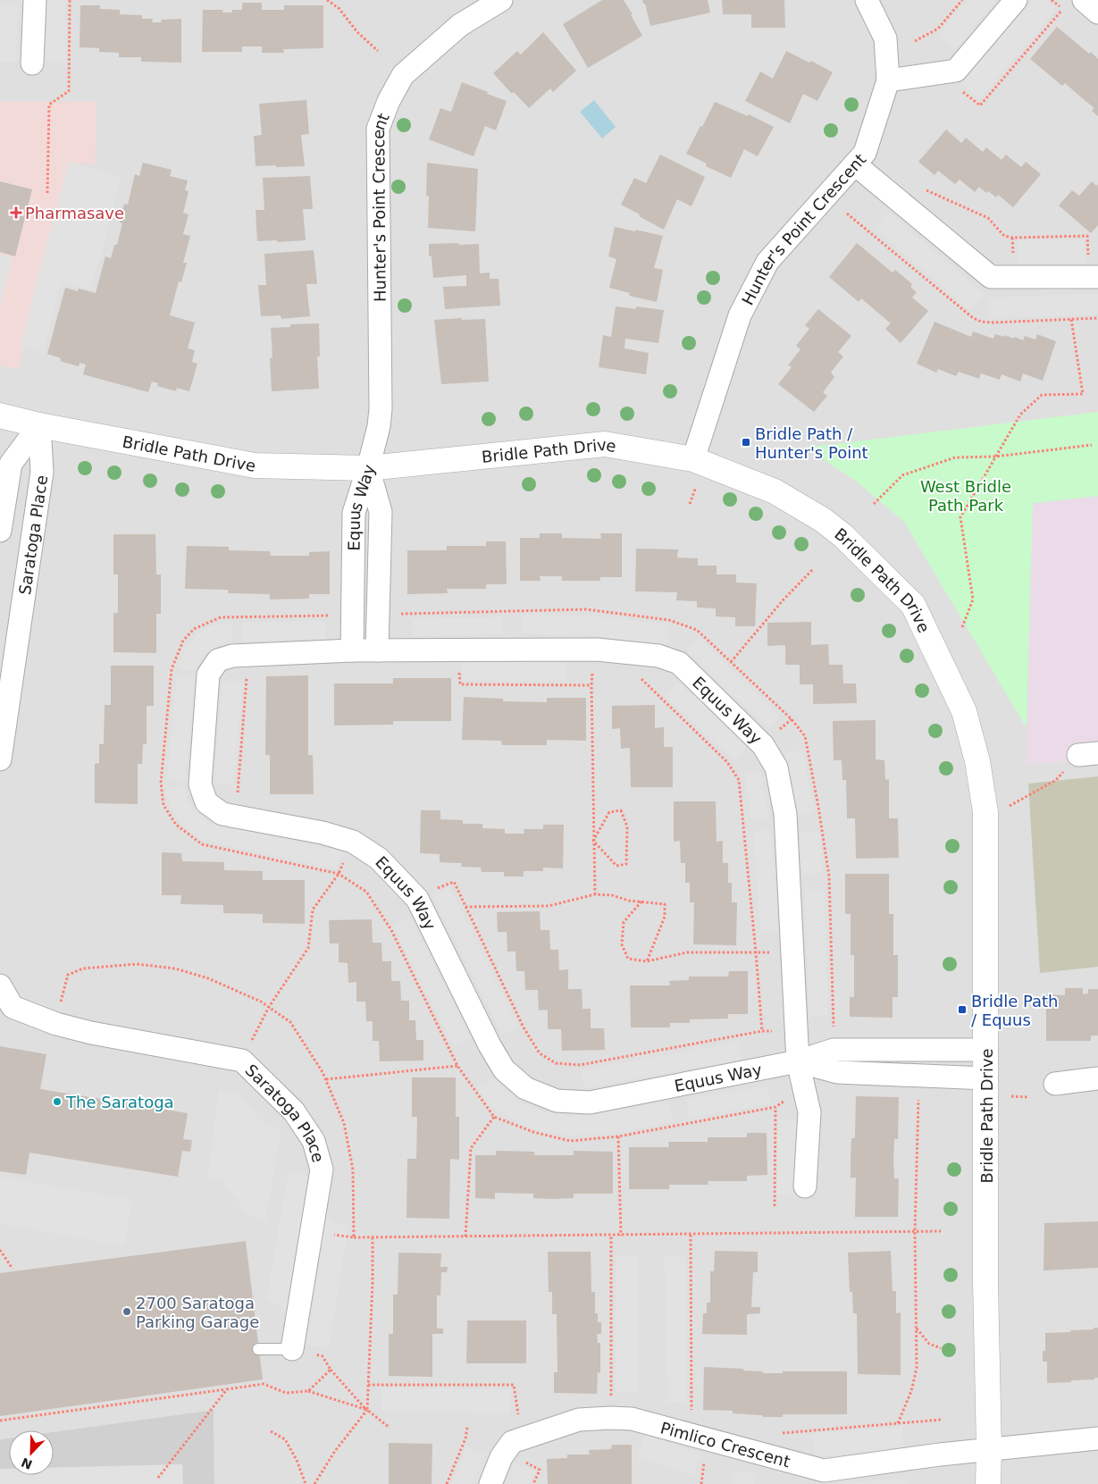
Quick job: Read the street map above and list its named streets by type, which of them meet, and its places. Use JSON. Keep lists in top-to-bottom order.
{
  "streets": {
    "street": [
      "Hunter's Point Crescent",
      "Bridle Path Drive",
      "Equus Way",
      "Saratoga Place",
      "Pimlico Crescent"
    ]
  },
  "crossings": [
    ["Hunter's Point Crescent", "Bridle Path Drive"],
    ["Hunter's Point Crescent", "Equus Way"],
    ["Bridle Path Drive", "Equus Way"],
    ["Bridle Path Drive", "Saratoga Place"],
    ["Bridle Path Drive", "Pimlico Crescent"]
  ],
  "parks": ["West Bridle Path Park"],
  "places": {
    "health": ["Pharmasave"],
    "transit": ["Bridle Path / Hunter's Point", "Bridle Path / Equus"],
    "other": ["The Saratoga", "2700 Saratoga Parking Garage"]
  },
  "north": "bottom left"
}
